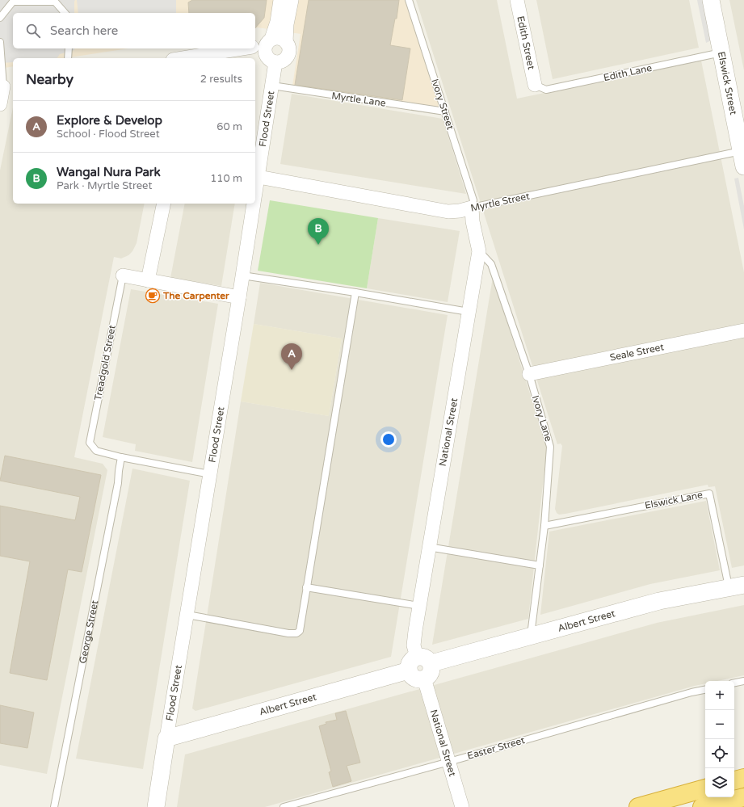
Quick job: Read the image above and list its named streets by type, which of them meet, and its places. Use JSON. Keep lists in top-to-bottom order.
{
  "streets": {
    "street": [
      "Edith Street",
      "Elswick Street",
      "Flood Street",
      "Myrtle Street",
      "Seale Street",
      "Treadgold Street",
      "National Street",
      "Albert Street"
    ],
    "lane": [
      "Edith Lane",
      "Myrtle Lane",
      "Ivory Street",
      "Ivory Lane",
      "Elswick Lane",
      "George Street",
      "Easter Street"
    ]
  },
  "crossings": [
    ["Edith Street", "Edith Lane"],
    ["Edith Lane", "Elswick Street"],
    ["Elswick Street", "Myrtle Street"],
    ["Myrtle Lane", "Ivory Street"],
    ["Myrtle Lane", "Flood Street"],
    ["Ivory Street", "Myrtle Street"],
    ["Ivory Street", "National Street"],
    ["Flood Street", "Myrtle Street"],
    ["Flood Street", "Treadgold Street"],
    ["Flood Street", "Albert Street"],
    ["Myrtle Street", "National Street"],
    ["Seale Street", "Ivory Lane"],
    ["Treadgold Street", "George Street"],
    ["Ivory Lane", "National Street"],
    ["Ivory Lane", "Elswick Lane"],
    ["Ivory Lane", "Albert Street"],
    ["National Street", "Albert Street"],
    ["National Street", "Easter Street"],
    ["Elswick Lane", "Albert Street"]
  ],
  "places": {
    "cafe": ["The Carpenter"]
  },
  "page": {
    "search": "Search here",
    "heading": ["Nearby", "2 results"],
    "list": [
      {
        "mark": "A",
        "name": "Explore & Develop",
        "note": "School · Flood Street",
        "value": "60 m"
      },
      {
        "mark": "B",
        "name": "Wangal Nura Park",
        "note": "Park · Myrtle Street",
        "value": "110 m"
      }
    ],
    "pins": ["B", "A"],
    "map_buttons": ["+", "−"]
  }
}
